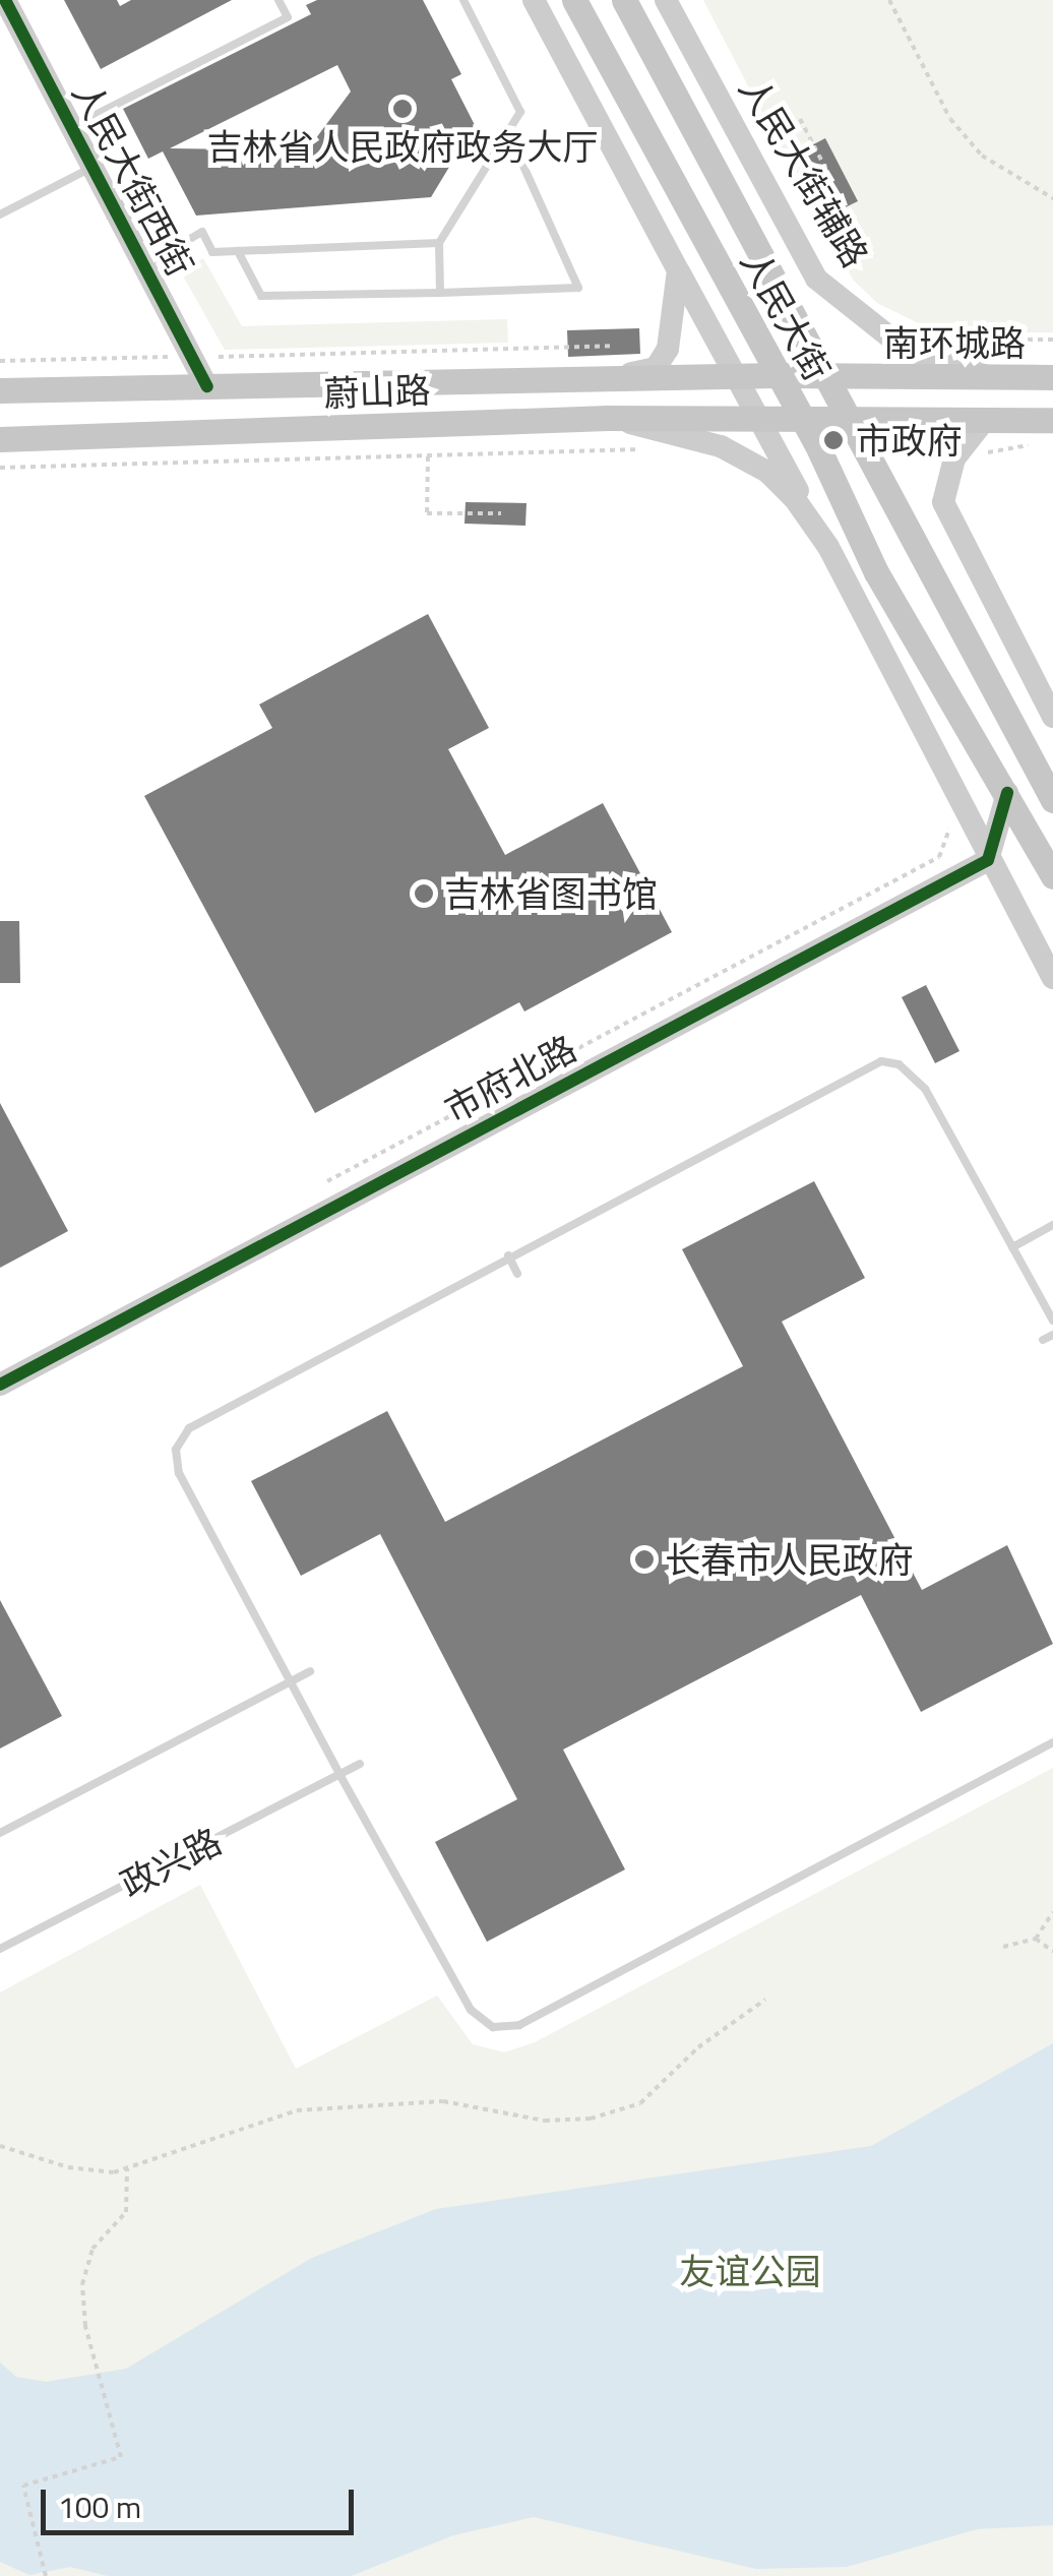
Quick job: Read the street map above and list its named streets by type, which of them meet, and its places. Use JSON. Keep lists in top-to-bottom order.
{
  "streets": {
    "main road": [
      "人民大街辅路",
      "人民大街西街",
      "人民大街",
      "南环城路",
      "蔚山路",
      "市府北路"
    ],
    "lane": ["政兴路"]
  },
  "crossings": [
    ["人民大街辅路", "南环城路"],
    ["人民大街西街", "蔚山路"],
    ["人民大街", "南环城路"],
    ["南环城路", "蔚山路"]
  ],
  "parks": ["友谊公园"],
  "places": [
    "吉林省人民政府政务大厅",
    "市政府",
    "吉林省图书馆",
    "长春市人民政府"
  ],
  "scale_bar": "100 m"
}
